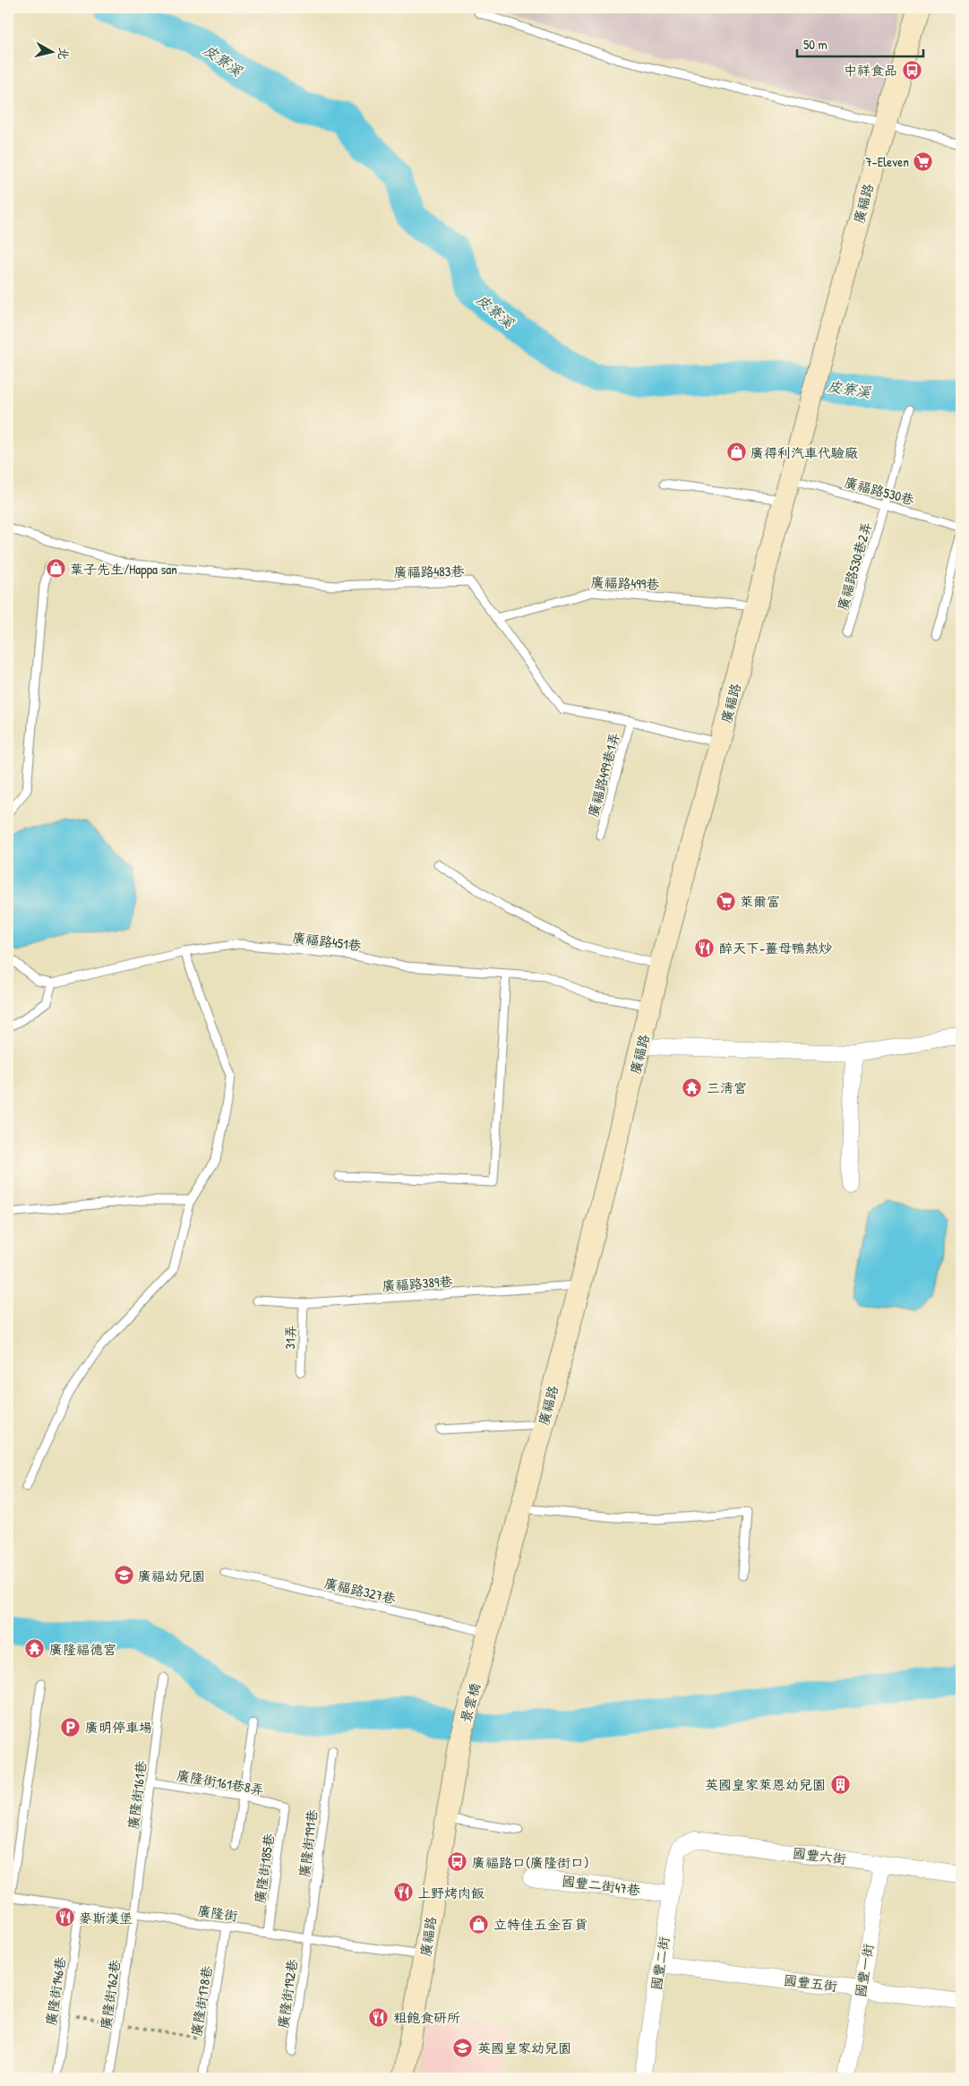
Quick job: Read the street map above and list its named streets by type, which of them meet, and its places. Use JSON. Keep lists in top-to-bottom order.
{
  "streets": {
    "street": [
      "廣福路",
      "景雲橋",
      "國豐六街",
      "國豐二街47巷",
      "國豐二街",
      "國豐一街",
      "國豐五街"
    ],
    "lane": [
      "廣福路530巷",
      "廣福路530巷2弄",
      "廣福路483巷",
      "廣福路499巷",
      "廣福路499巷1弄",
      "廣福路451巷",
      "廣福路389巷",
      "31弄",
      "廣福路327巷",
      "廣隆街161巷8弄",
      "廣隆街161巷",
      "廣隆街191巷",
      "廣隆街185巷",
      "廣隆街",
      "廣隆街146巷",
      "廣隆街192巷",
      "廣隆街162巷",
      "廣隆街178巷"
    ]
  },
  "crossings": [
    ["廣福路", "廣福路530巷"],
    ["廣福路", "廣福路483巷"],
    ["廣福路", "廣福路499巷"],
    ["廣福路", "廣福路451巷"],
    ["廣福路", "廣福路389巷"],
    ["廣福路", "廣福路327巷"],
    ["廣福路", "景雲橋"],
    ["廣福路", "廣隆街"],
    ["廣福路530巷", "廣福路530巷2弄"],
    ["廣福路483巷", "廣福路499巷"],
    ["廣福路483巷", "廣福路499巷1弄"],
    ["廣福路389巷", "31弄"],
    ["廣隆街161巷8弄", "廣隆街161巷"],
    ["廣隆街161巷8弄", "廣隆街185巷"],
    ["廣隆街161巷", "廣隆街"],
    ["廣隆街161巷", "廣隆街162巷"],
    ["廣隆街191巷", "廣隆街"],
    ["廣隆街191巷", "廣隆街192巷"],
    ["國豐六街", "國豐二街"],
    ["國豐六街", "國豐一街"],
    ["廣隆街185巷", "廣隆街"],
    ["國豐二街47巷", "國豐二街"],
    ["廣隆街", "廣隆街146巷"],
    ["廣隆街", "廣隆街192巷"],
    ["廣隆街", "廣隆街162巷"],
    ["廣隆街", "廣隆街178巷"],
    ["國豐二街", "國豐五街"],
    ["國豐一街", "國豐五街"]
  ],
  "water": ["皮寮溪"],
  "places": {
    "bus stop": ["中祥食品", "廣福路口(廣隆街口)"],
    "supermarket": ["7-Eleven", "萊爾富"],
    "shop": ["廣得利汽車代驗廠", "葉子先生/Happa san", "立特佳五金百貨"],
    "restaurant": [
      "醉天下-薑母鴨熱炒",
      "上野烤肉飯",
      "麥斯漢堡",
      "粗飽食研所"
    ],
    "temple": ["三清宮", "廣隆福德宮"],
    "school or university": ["廣福幼兒園", "英國皇家幼兒園"],
    "parking": ["廣明停車場"],
    "building": ["英國皇家萊恩幼兒園"]
  },
  "scale_bar": "50 m",
  "north": "right"
}
